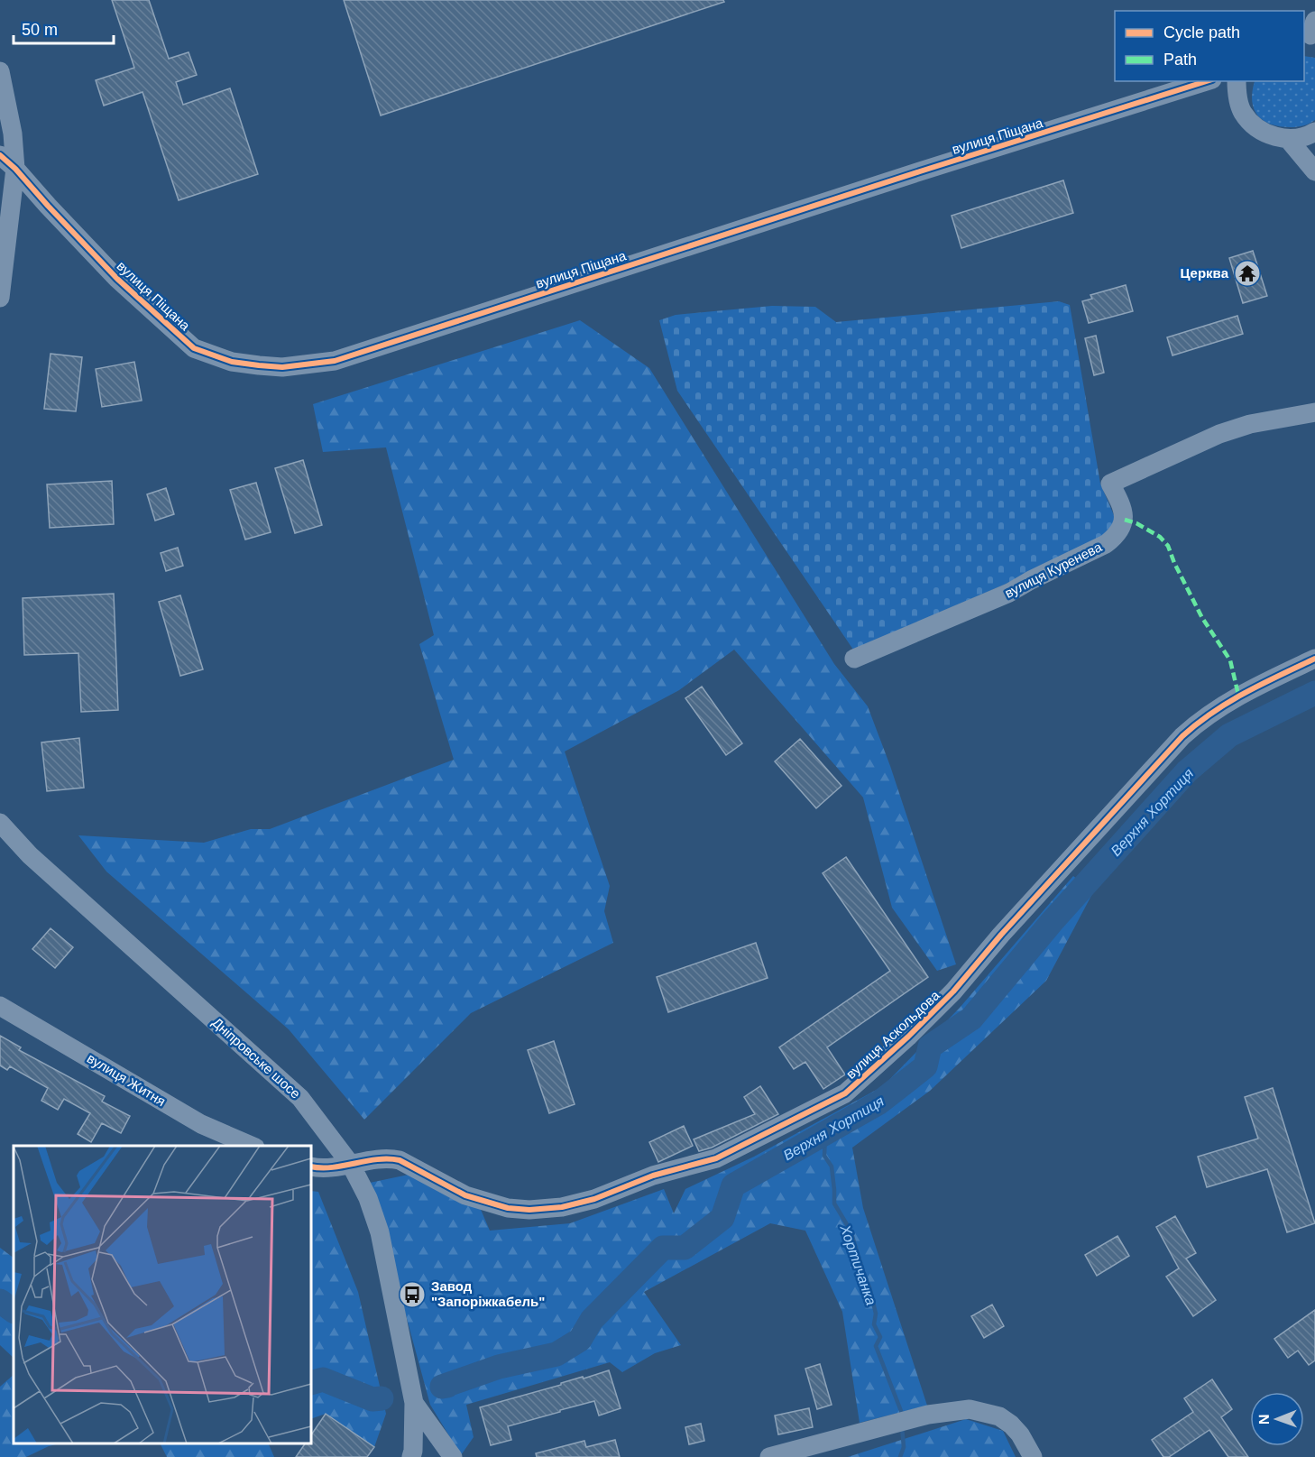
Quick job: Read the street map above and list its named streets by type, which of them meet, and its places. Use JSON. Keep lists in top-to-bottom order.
{
  "streets": {
    "street": [
      "вулиця Піщана",
      "вулиця Куренева",
      "вулиця Аскольдова",
      "Дніпровське шосе",
      "вулиця Житня"
    ]
  },
  "crossings": [
    ["вулиця Аскольдова", "Дніпровське шосе"]
  ],
  "water": ["Верхня Хортиця", "Хортичанка"],
  "places": {
    "temple": ["Церква"],
    "bus stop": ["Завод \"Запоріжкабель\""]
  },
  "legend": ["Cycle path", "Path"],
  "scale_bar": "50 m",
  "north": "left"
}
